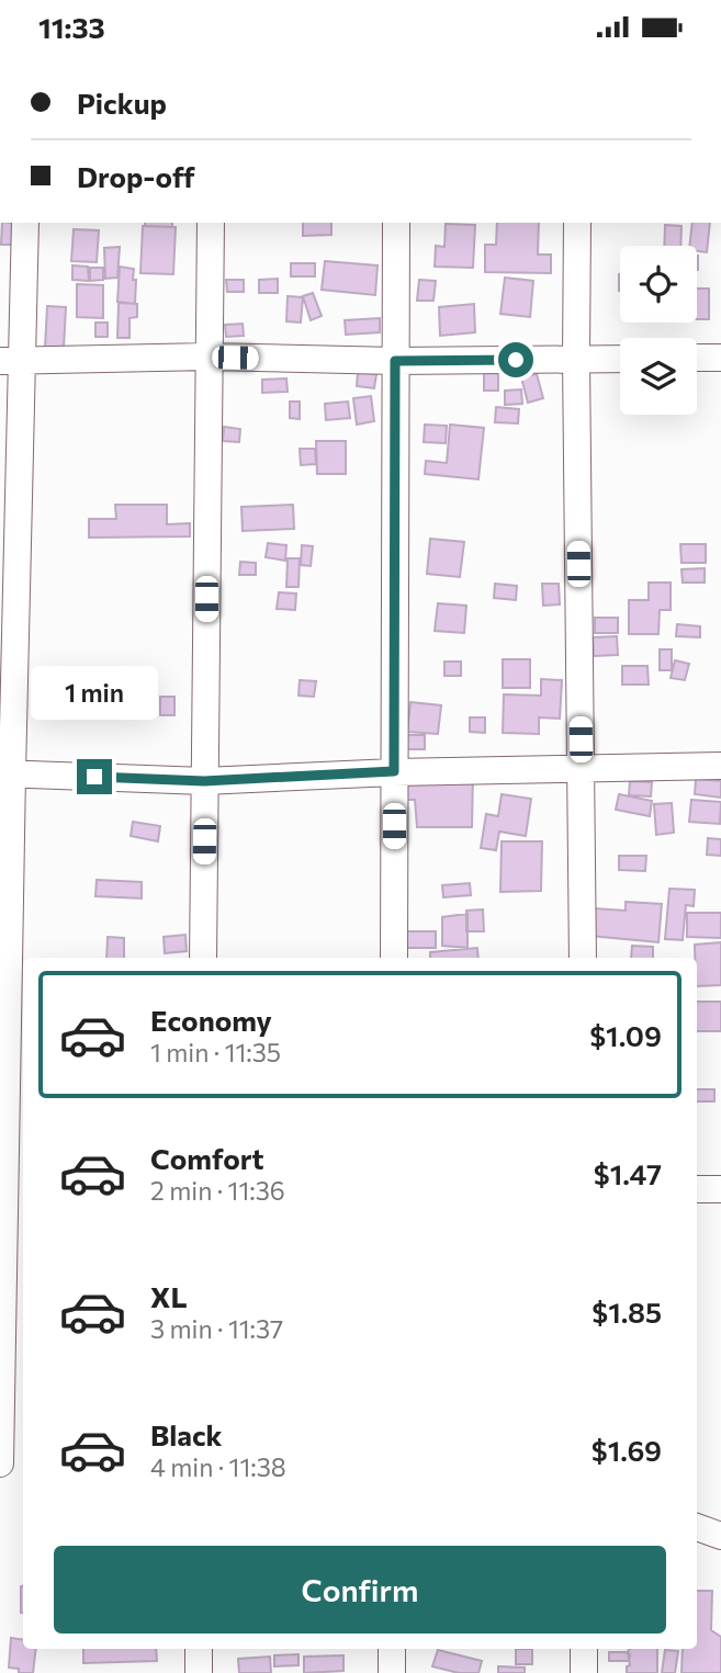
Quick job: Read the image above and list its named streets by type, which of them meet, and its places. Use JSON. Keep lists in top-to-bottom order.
{
  "page": {
    "status": "11:33",
    "banner": ["Pickup", "Drop-off"],
    "bubble": "1 min",
    "list": [
      {
        "name": "Economy",
        "note": "1 min · 11:35",
        "value": "$1.09"
      },
      {
        "name": "Comfort",
        "note": "2 min · 11:36",
        "value": "$1.47"
      },
      {
        "name": "XL",
        "note": "3 min · 11:37",
        "value": "$1.85"
      },
      {
        "name": "Black",
        "note": "4 min · 11:38",
        "value": "$1.69"
      }
    ],
    "buttons": "Confirm"
  }
}
